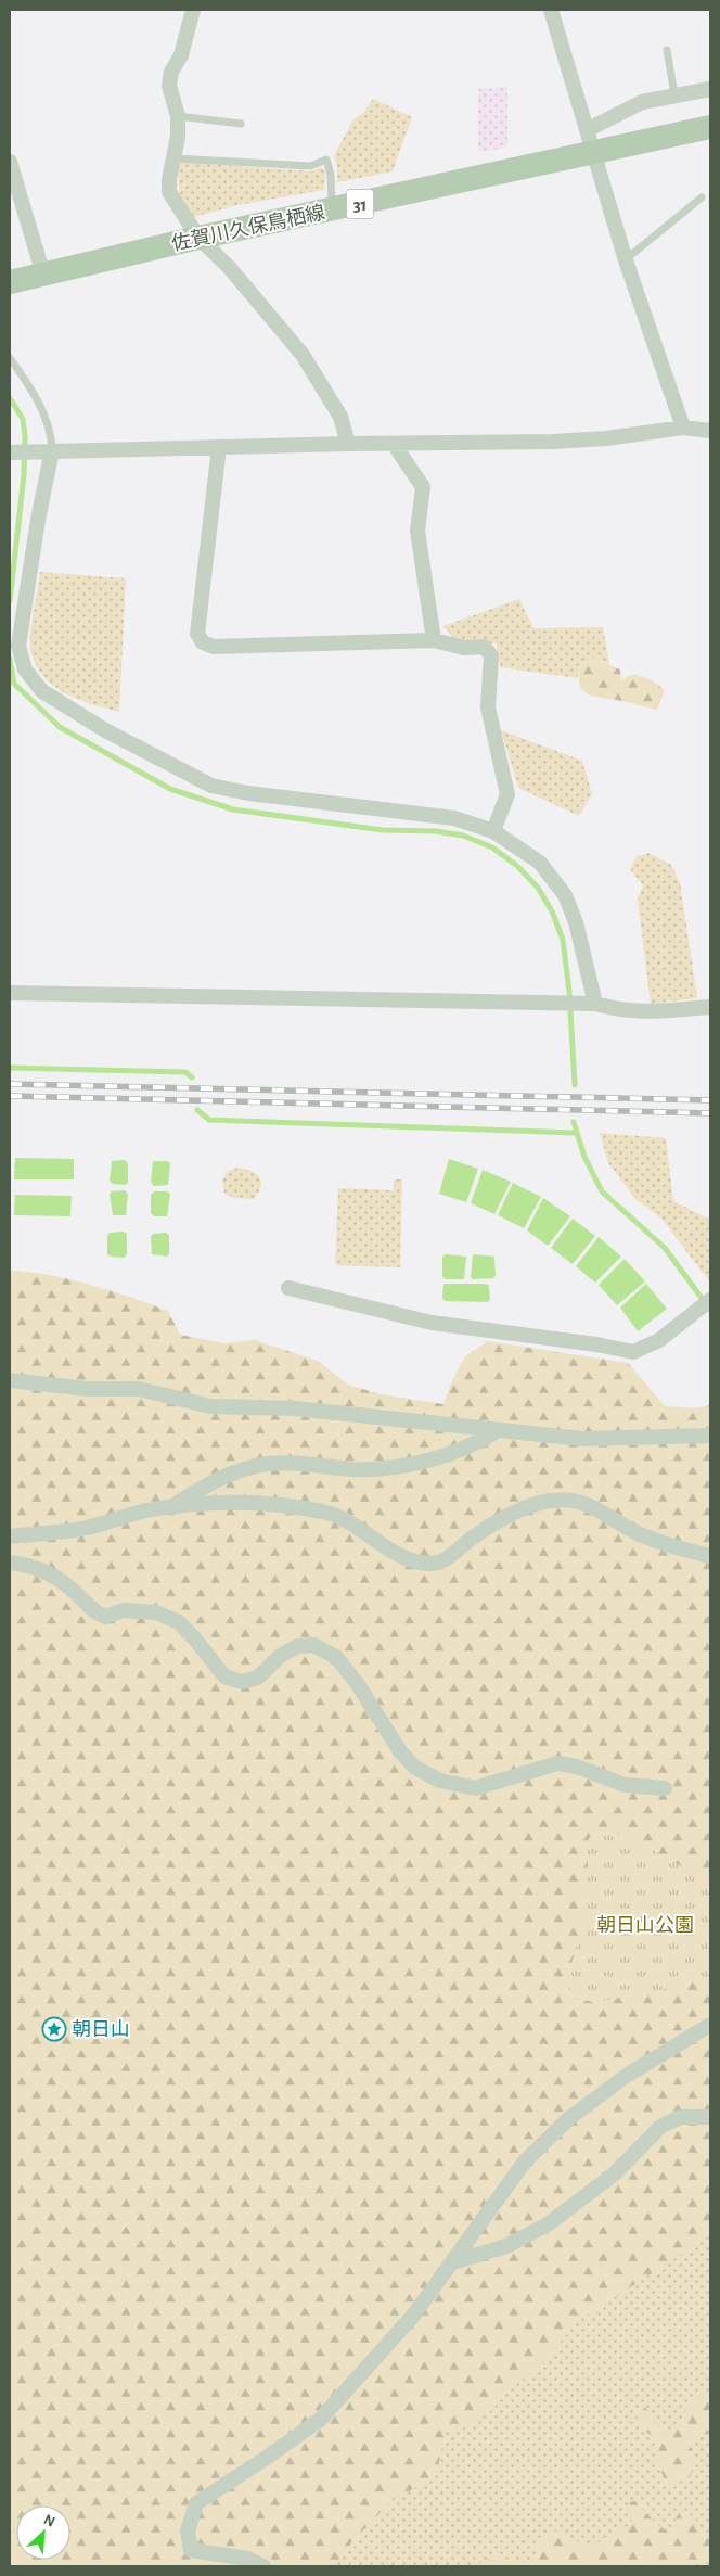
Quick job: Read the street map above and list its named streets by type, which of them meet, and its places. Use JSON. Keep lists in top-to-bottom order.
{
  "streets": {
    "main road": ["31", "佐賀川久保鳥栖線"]
  },
  "parks": ["朝日山公園"],
  "places": {
    "place": ["朝日山"]
  },
  "north": "top right"
}
